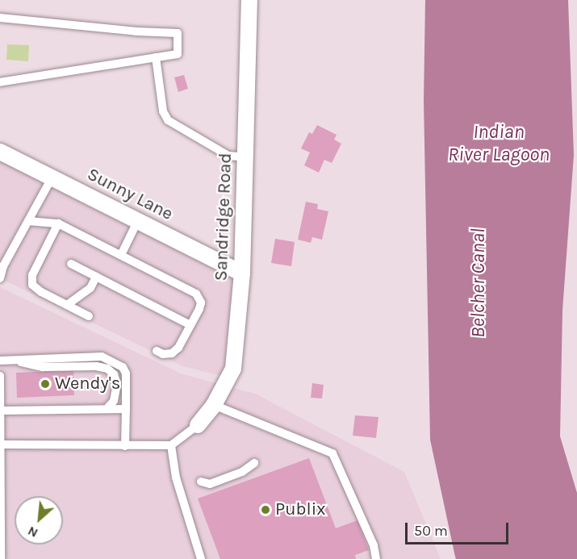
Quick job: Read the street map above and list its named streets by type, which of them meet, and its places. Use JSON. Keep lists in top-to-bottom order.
{
  "streets": {
    "street": ["Sunny Lane", "Sandridge Road"]
  },
  "crossings": [
    ["Sunny Lane", "Sandridge Road"]
  ],
  "water": ["Indian River Lagoon", "Belcher Canal"],
  "places": ["Wendy's", "Publix"],
  "scale_bar": "50 m",
  "north": "bottom left"
}
